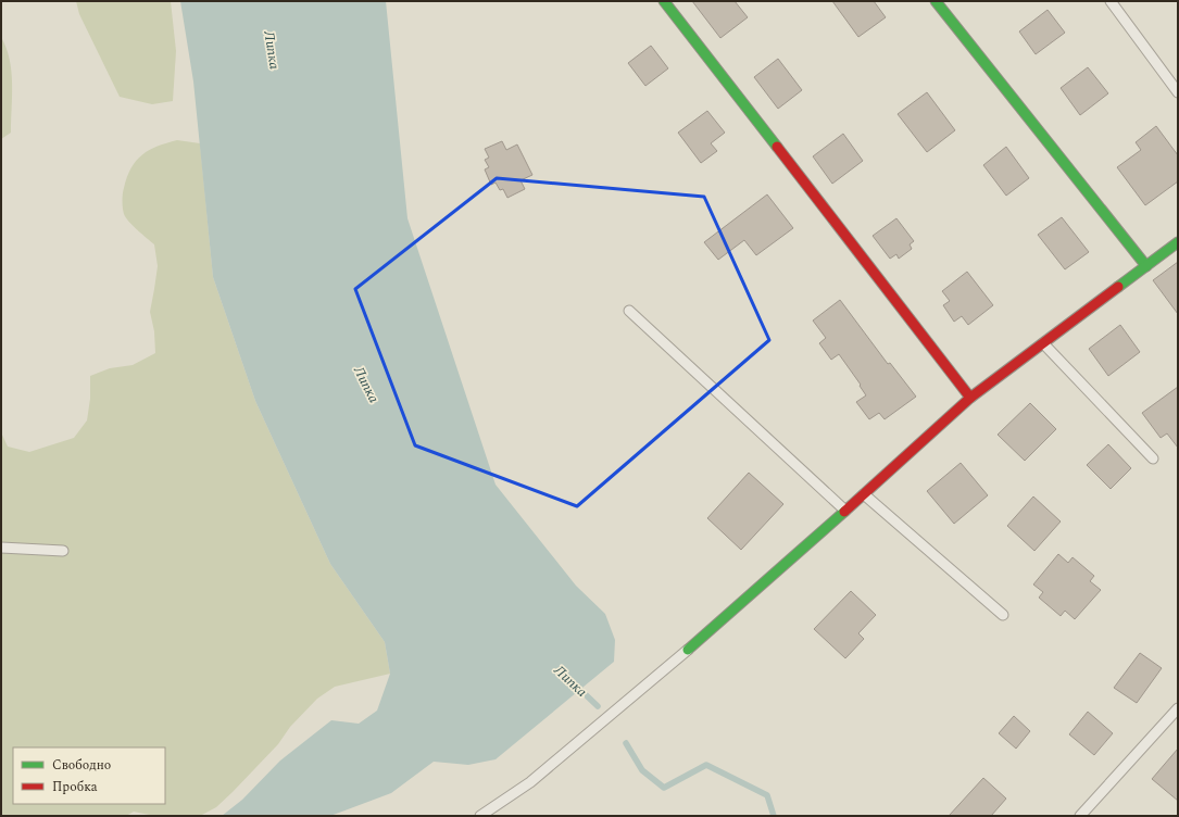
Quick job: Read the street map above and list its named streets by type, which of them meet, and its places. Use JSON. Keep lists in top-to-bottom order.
{
  "water": ["Липка"],
  "legend": ["Свободно", "Пробка"]
}
